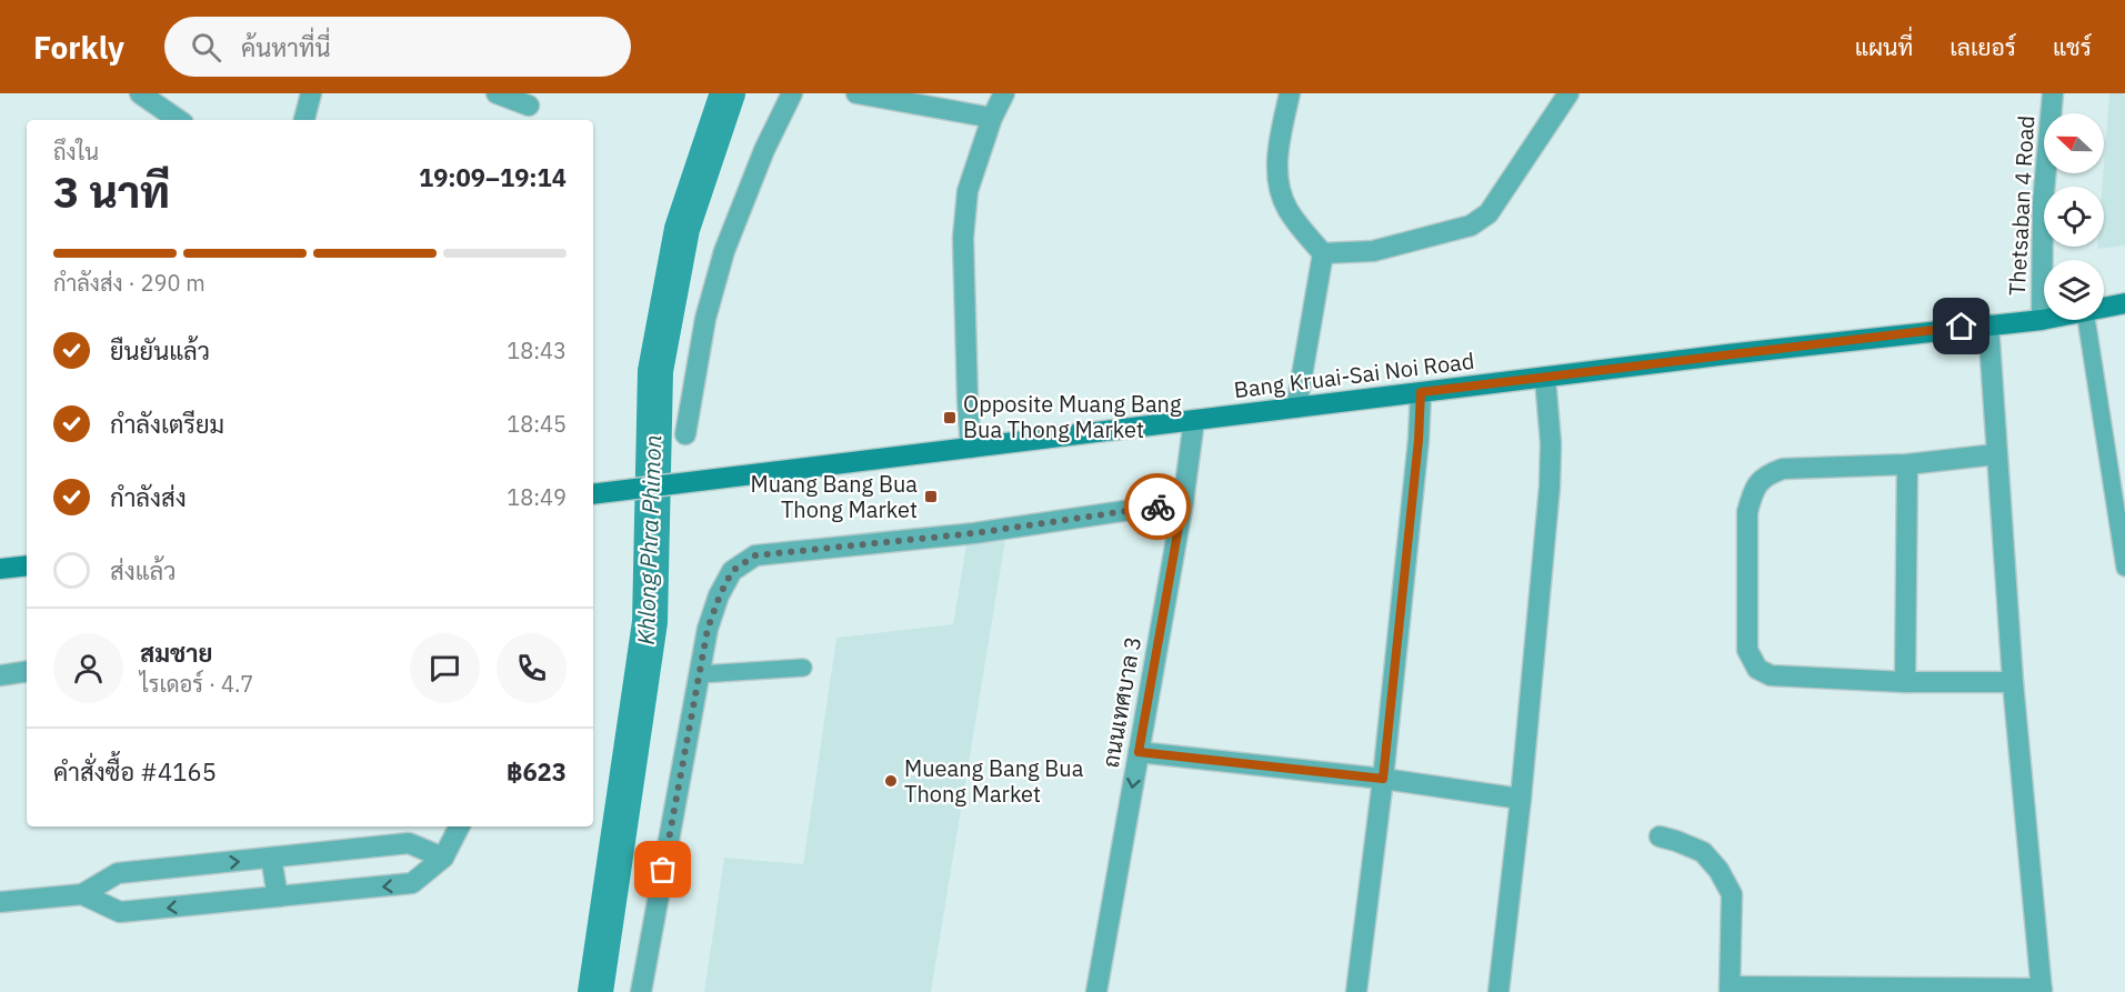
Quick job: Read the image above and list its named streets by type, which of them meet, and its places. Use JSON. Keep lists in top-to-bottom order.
{
  "streets": {
    "main road": ["Bang Kruai-Sai Noi Road"],
    "street": ["Thetsaban 4 Road", "ถนนเทศบาล 3"]
  },
  "crossings": [
    ["Thetsaban 4 Road", "Bang Kruai-Sai Noi Road"],
    ["Bang Kruai-Sai Noi Road", "ถนนเทศบาล 3"]
  ],
  "one_way": ["ถนนเทศบาล 3"],
  "water": ["Khlong Phra Phimon"],
  "places": {
    "transit": ["Opposite Muang Bang Bua Thong Market", "Muang Bang Bua Thong Market"],
    "other": ["Mueang Bang Bua Thong Market"]
  },
  "north": "left",
  "page": {
    "header": "Forkly",
    "search": "ค้นหาที่นี่",
    "nav": ["แผนที่", "เลเยอร์", "แชร์"],
    "heading": ["3 นาที", "ถึงใน", "19:09–19:14"],
    "panel": [
      "สมชาย",
      "ไรเดอร์ · 4.7",
      "คำสั่งซื้อ #4165",
      "฿623"
    ],
    "bar": "กำลังส่ง · 290 m",
    "list": [
      ["ยืนยันแล้ว", "18:43"],
      ["กำลังเตรียม", "18:45"],
      ["กำลังส่ง", "18:49"],
      "ส่งแล้ว"
    ]
  }
}
